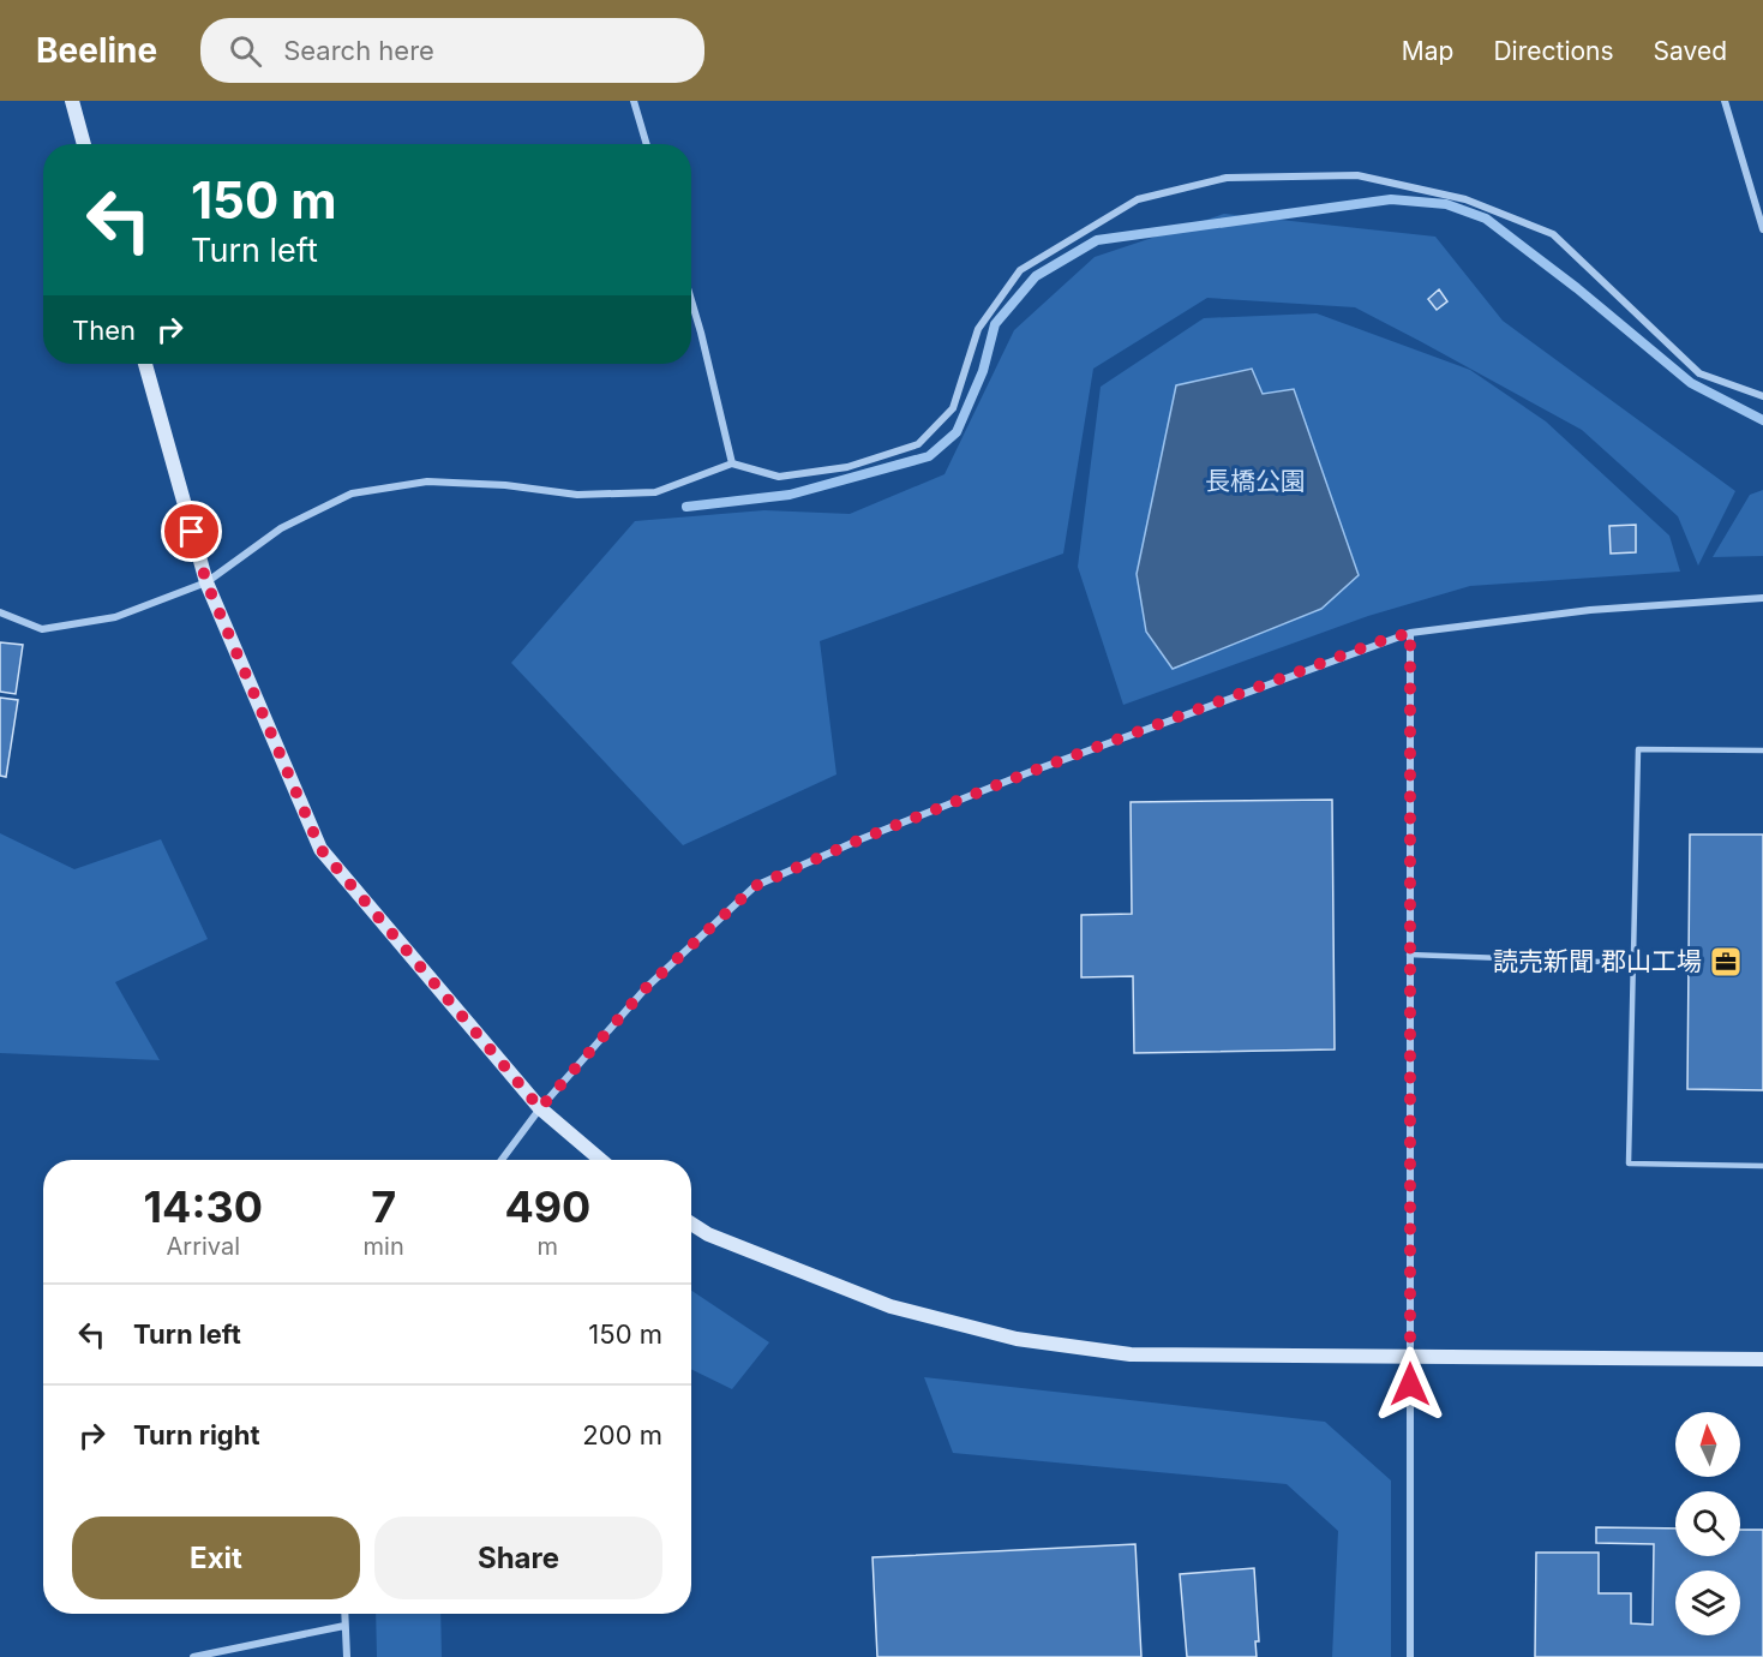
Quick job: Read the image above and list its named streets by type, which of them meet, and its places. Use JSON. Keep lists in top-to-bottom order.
{
  "parks": ["長橋公園"],
  "places": {
    "office": ["読売新聞 郡山工場"]
  },
  "north": "top",
  "page": {
    "header": "Beeline",
    "search": "Search here",
    "nav": ["Map", "Directions", "Saved"],
    "turn": ["150 m", "Turn left"],
    "then": "Then",
    "eta": [
      "14:30",
      "Arrival",
      "7",
      "min",
      "490",
      "m"
    ],
    "list": [
      {
        "name": "Turn left",
        "value": "150 m"
      },
      {
        "name": "Turn right",
        "value": "200 m"
      }
    ],
    "buttons": ["Exit", "Share"]
  }
}
